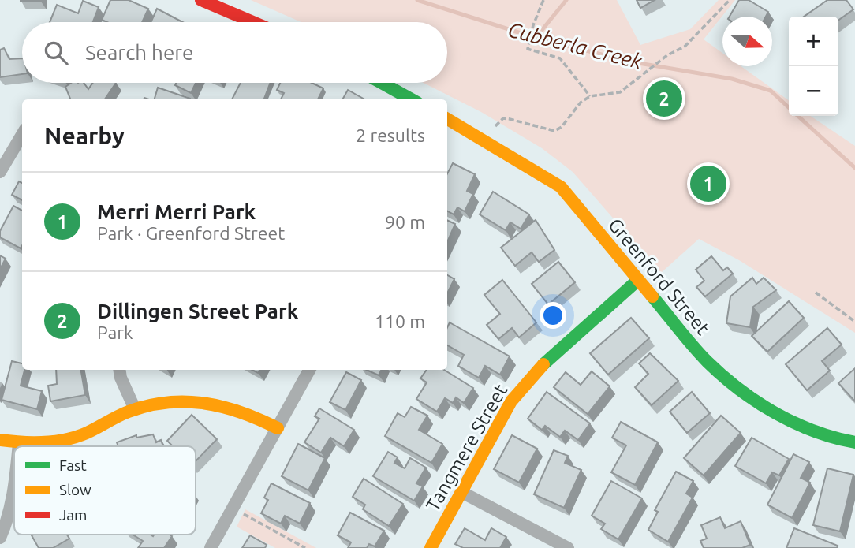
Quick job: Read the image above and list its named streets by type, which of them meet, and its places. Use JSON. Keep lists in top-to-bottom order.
{
  "streets": {
    "street": ["Greenford Street", "Tangmere Street"]
  },
  "crossings": [
    ["Greenford Street", "Tangmere Street"]
  ],
  "water": ["Cubberla Creek"],
  "legend": ["Fast", "Slow", "Jam"],
  "north": "right",
  "page": {
    "map_buttons": ["+", "−"],
    "search": "Search here",
    "pins": ["2", "1"],
    "heading": ["Nearby", "2 results"],
    "list": [
      {
        "mark": "1",
        "name": "Merri Merri Park",
        "note": "Park · Greenford Street",
        "value": "90 m"
      },
      {
        "mark": "2",
        "name": "Dillingen Street Park",
        "note": "Park",
        "value": "110 m"
      }
    ]
  }
}
